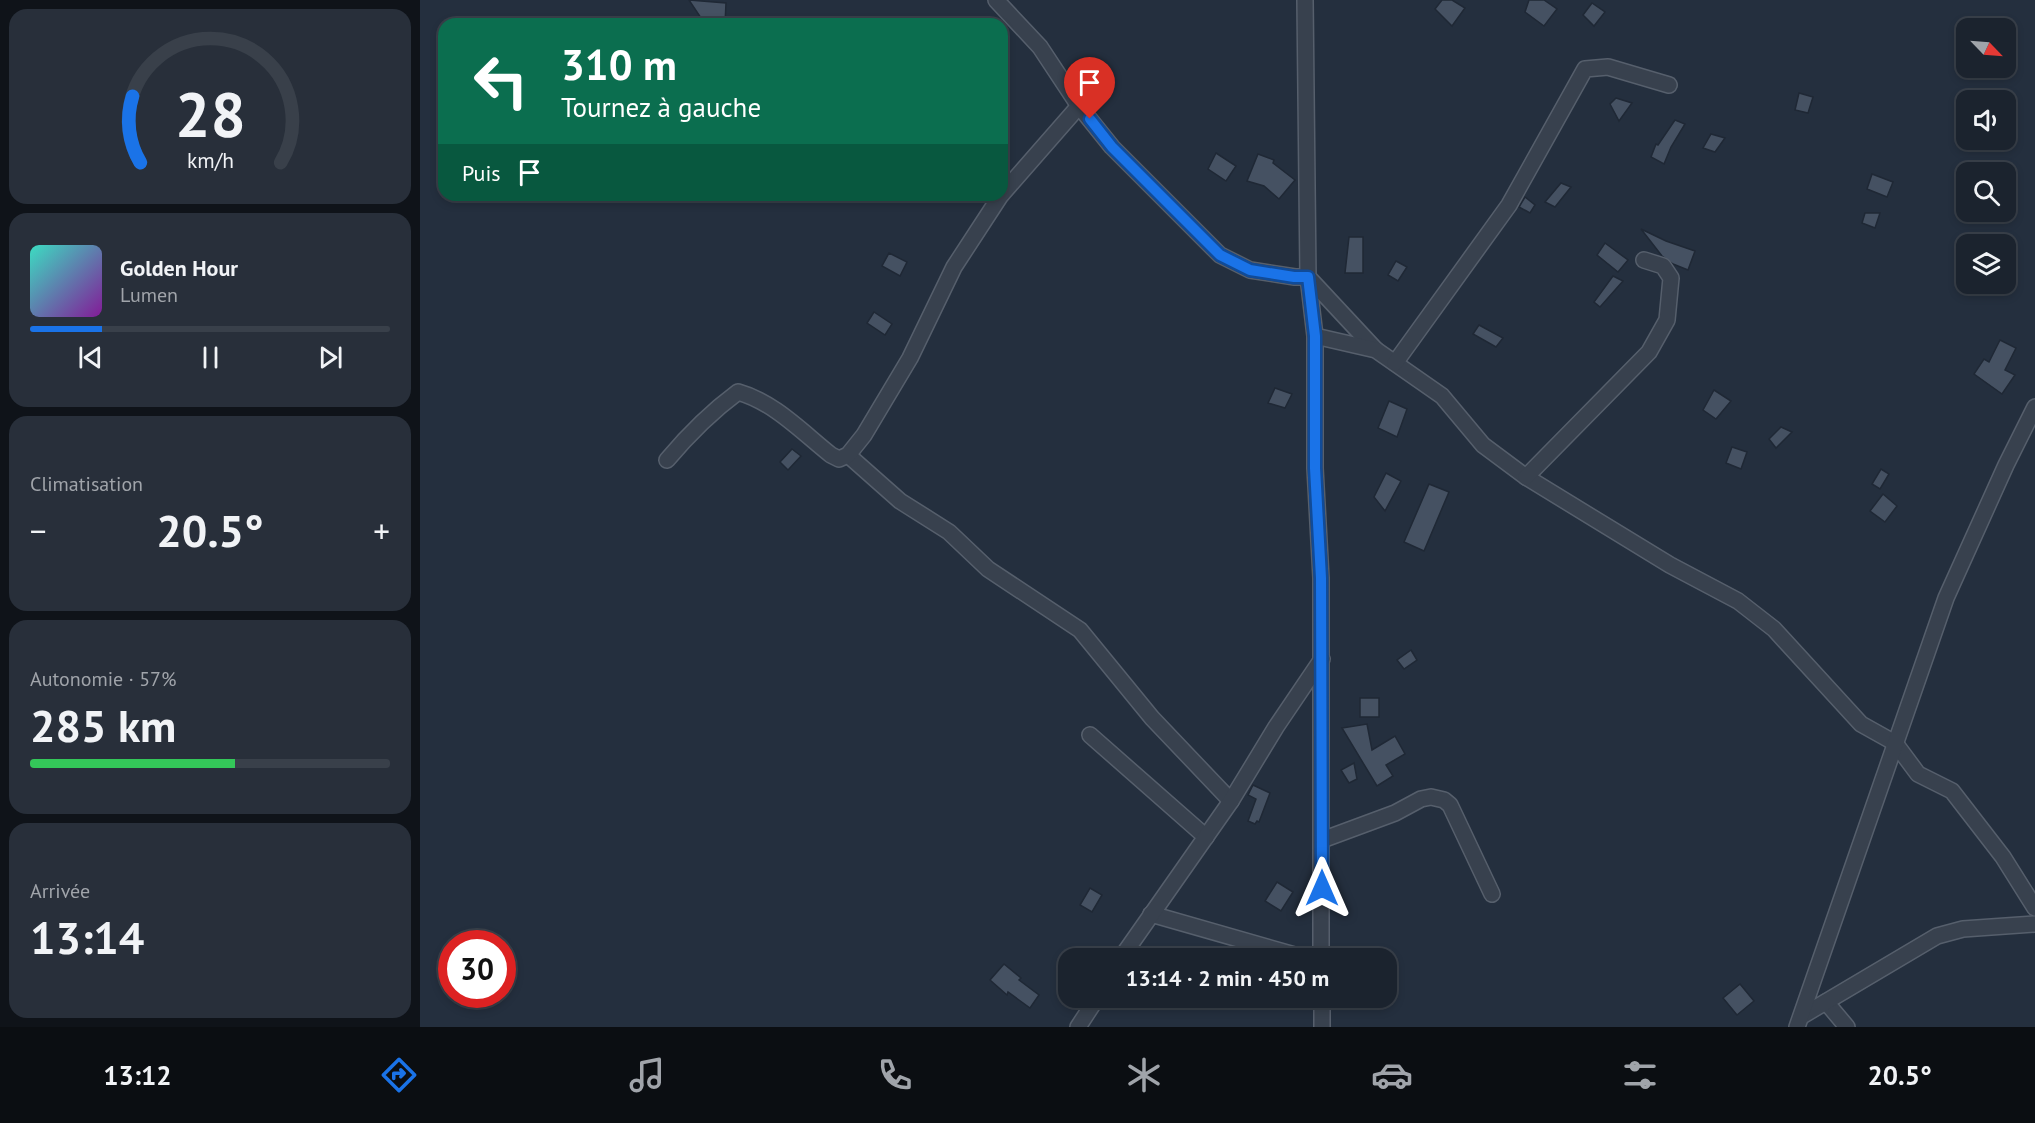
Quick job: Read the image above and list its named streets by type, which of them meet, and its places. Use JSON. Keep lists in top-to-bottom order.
{
  "north": "bottom right",
  "page": {
    "turn": ["310 m", "Tournez à gauche"],
    "then": "Puis",
    "song": ["Golden Hour", "Lumen"],
    "tile": [
      "Climatisation",
      ["Autonomie · 57%", "285 km"],
      ["Arrivée", "13:14"]
    ],
    "heat": ["−", "20.5°", "+"],
    "limit": "30",
    "trip": "13:14 · 2 min · 450 m",
    "tabs": ["13:12", "20.5°"],
    "gauge": ["28", "km/h"]
  }
}
